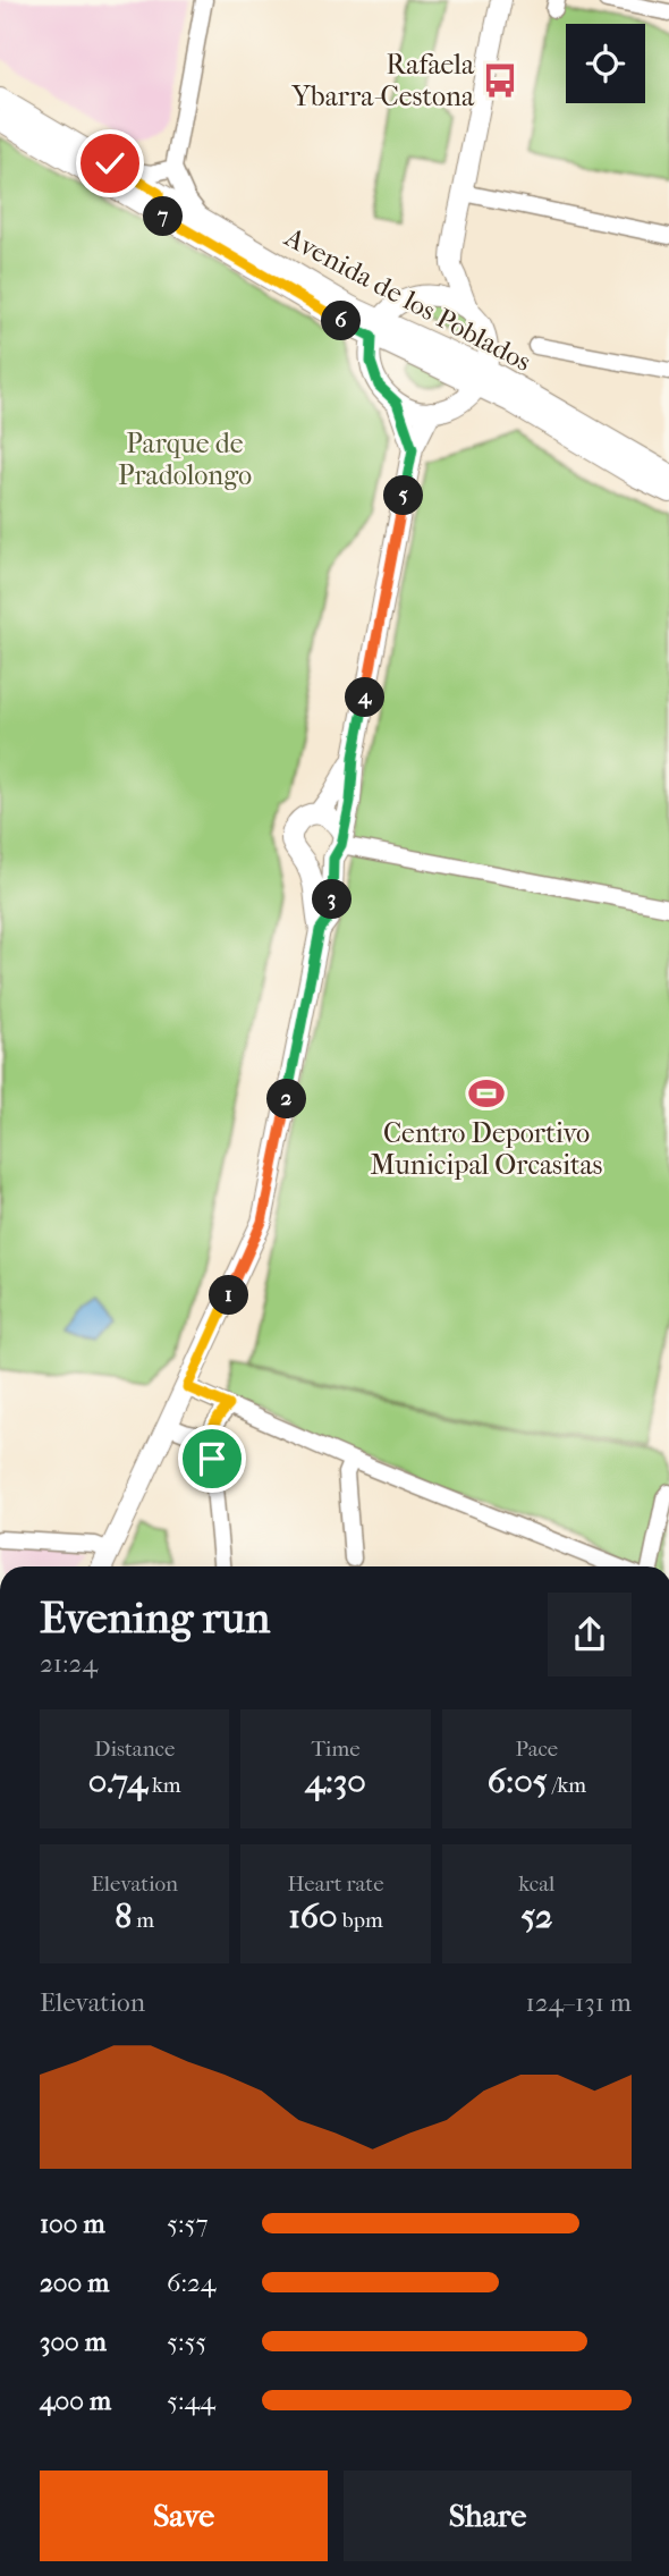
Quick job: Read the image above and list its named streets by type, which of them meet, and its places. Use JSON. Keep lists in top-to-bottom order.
{
  "streets": {
    "main road": ["Avenida de los Poblados"]
  },
  "parks": ["Parque de Pradolongo"],
  "places": {
    "bus stop": ["Rafaela Ybarra-Cestona"],
    "sports": ["Centro Deportivo Municipal Orcasitas"]
  },
  "page": {
    "pins": [
      "7",
      "6",
      "5",
      "4",
      "3",
      "2",
      "1"
    ],
    "heading": ["Evening run", "21:24"],
    "stats": [
      ["Distance", "0.74 km"],
      ["Time", "4:30"],
      ["Pace", "6:05 /km"],
      ["Elevation", "8 m"],
      ["Heart rate", "160 bpm"],
      ["kcal", "52"]
    ],
    "chart": ["Elevation", "124–131 m"],
    "list": [
      {
        "name": "100 m",
        "note": "5:57"
      },
      {
        "name": "200 m",
        "note": "6:24"
      },
      {
        "name": "300 m",
        "note": "5:55"
      },
      {
        "name": "400 m",
        "note": "5:44"
      }
    ],
    "buttons": ["Save", "Share"]
  }
}
